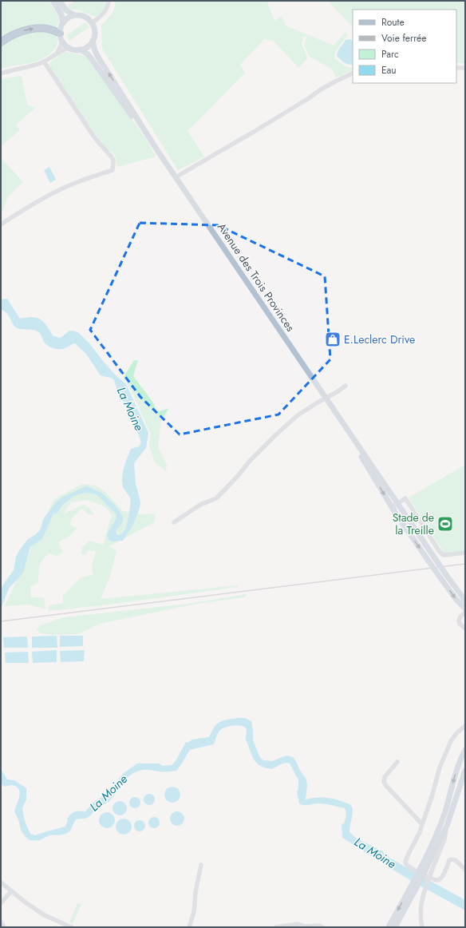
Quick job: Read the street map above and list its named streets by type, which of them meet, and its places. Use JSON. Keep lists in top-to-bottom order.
{
  "streets": {
    "main road": ["Avenue des Trois Provinces"]
  },
  "water": ["La Moine"],
  "places": {
    "shop": ["E.Leclerc Drive"],
    "sports": ["Stade de la Treille"]
  },
  "legend": [
    "Route",
    "Voie ferrée",
    "Parc",
    "Eau"
  ]
}
